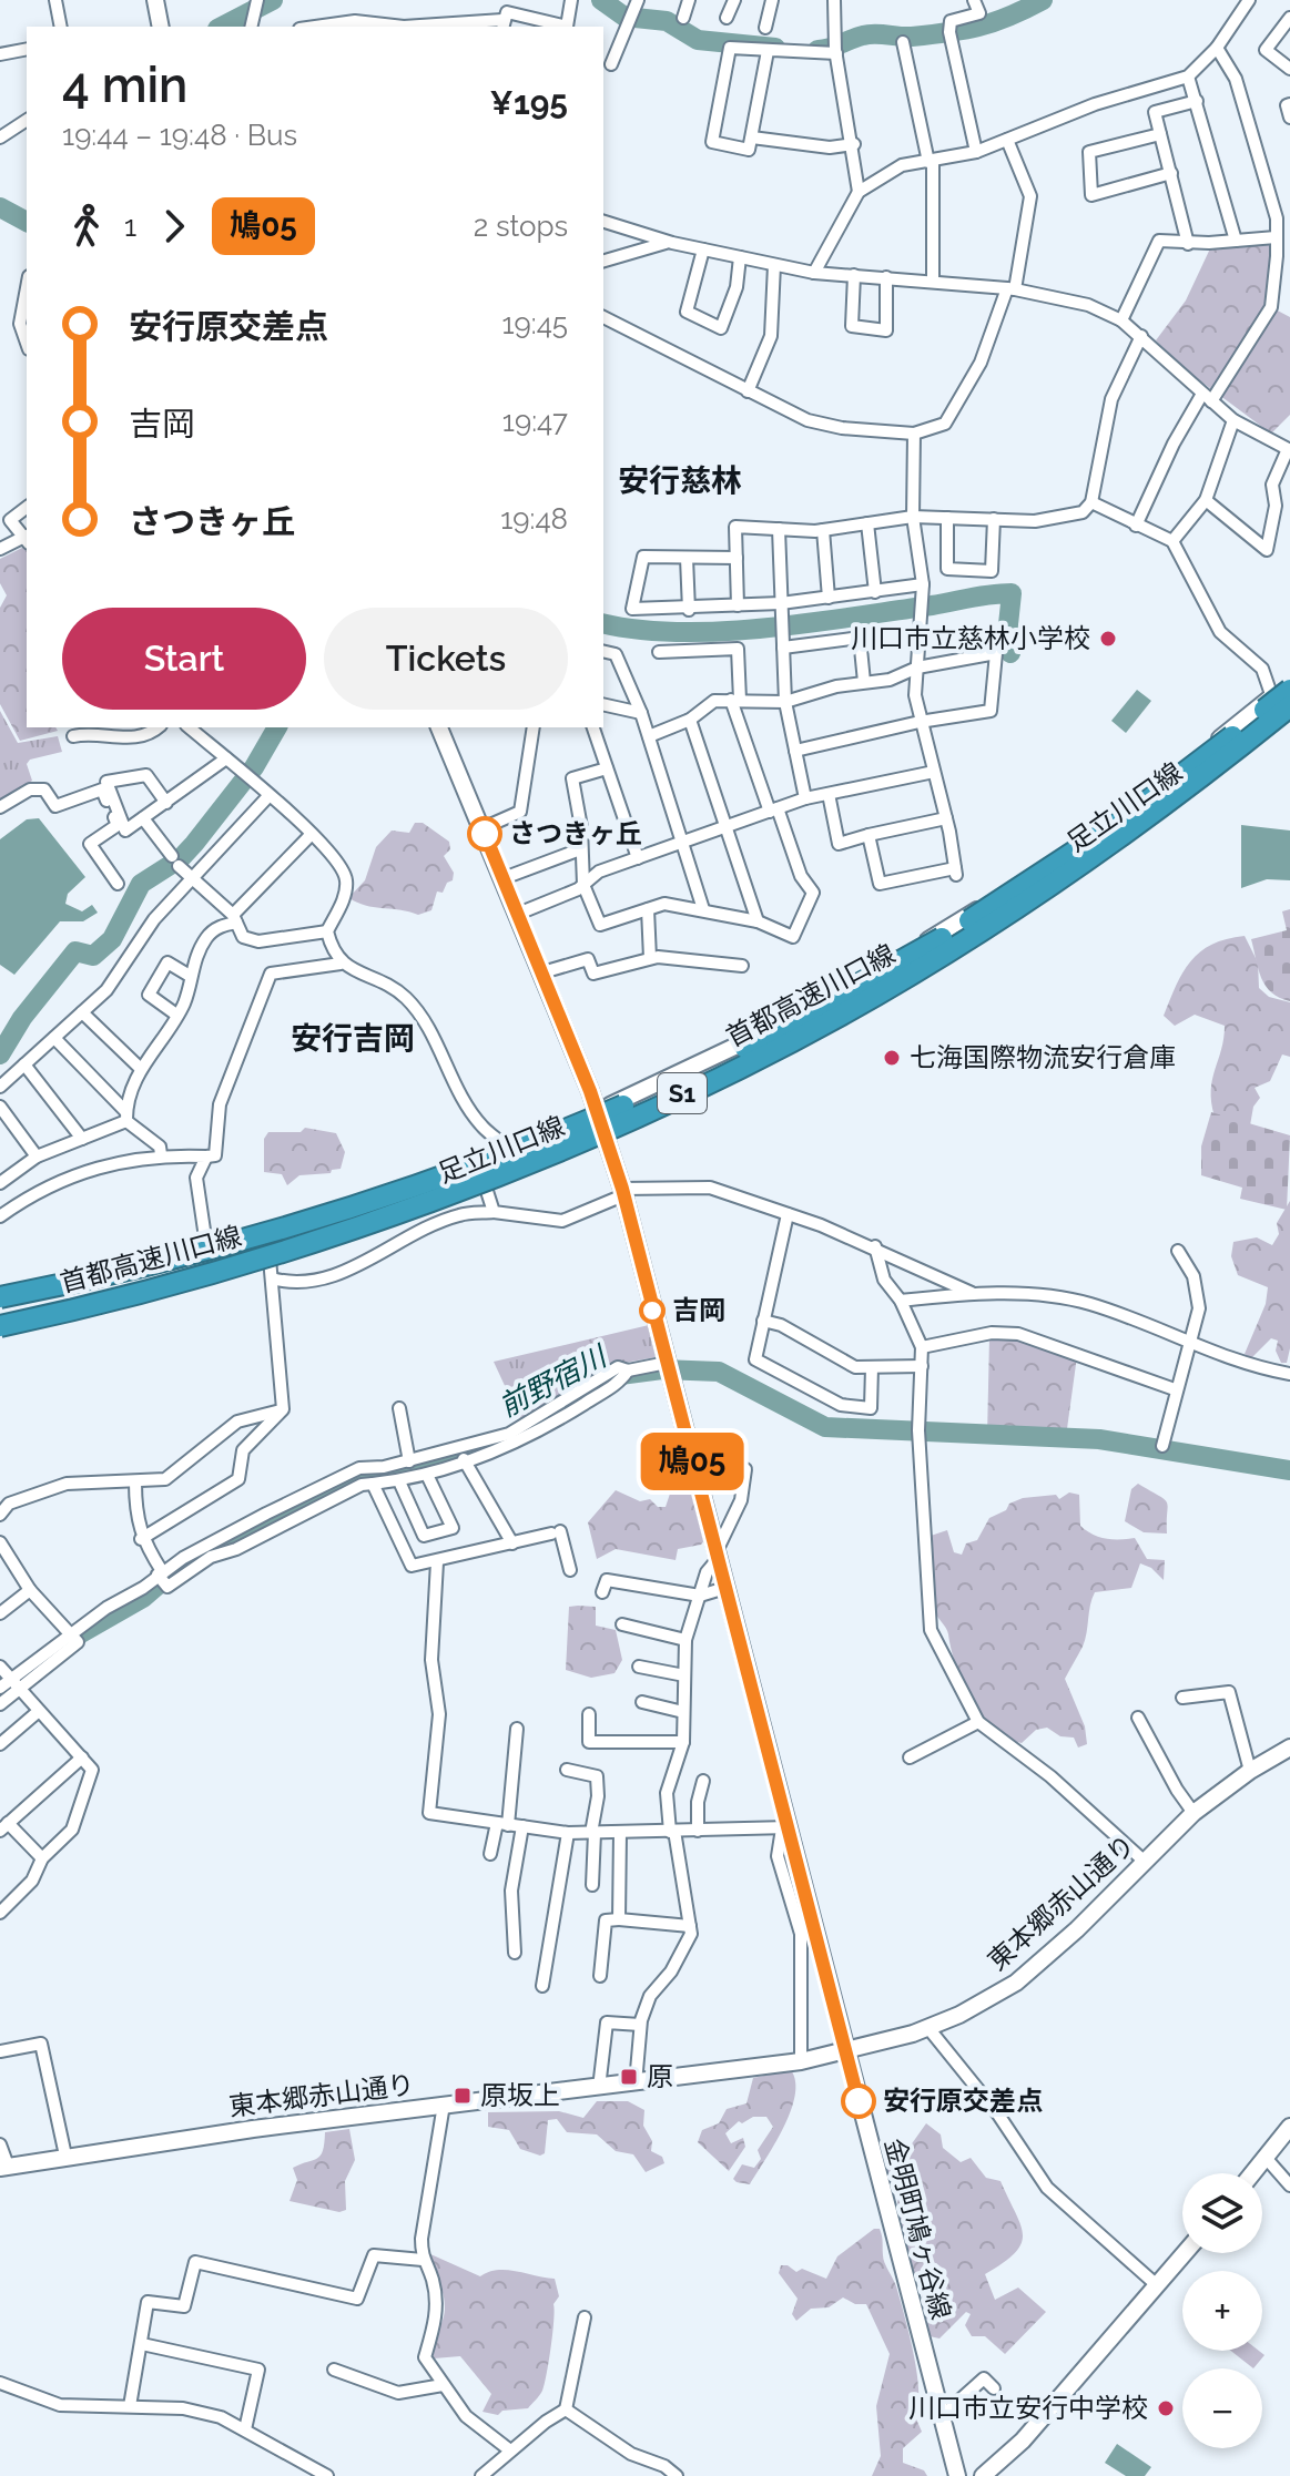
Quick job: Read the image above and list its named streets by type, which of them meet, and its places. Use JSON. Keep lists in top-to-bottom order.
{
  "streets": {
    "highway": ["首都高速川口線", "S1"],
    "main road": ["足立川口線", "東本郷赤山通り", "金明町鳩ヶ谷線"]
  },
  "crossings": [
    ["足立川口線", "首都高速川口線"],
    ["足立川口線", "金明町鳩ヶ谷線"],
    ["東本郷赤山通り", "金明町鳩ヶ谷線"]
  ],
  "districts": ["安行慈林", "安行吉岡"],
  "water": ["前野宿川"],
  "places": {
    "other": [
      "川口市立慈林小学校",
      "さつきヶ丘",
      "七海国際物流安行倉庫",
      "吉岡",
      "安行原交差点",
      "川口市立安行中学校"
    ],
    "transit": ["原", "原坂上"]
  },
  "lines": ["bus line 鳩05"],
  "page": {
    "on_map": "鳩05",
    "heading": ["4 min", "19:44 – 19:48 · Bus", "¥195"],
    "legs": ["1", "鳩05", "2 stops"],
    "list": [
      {
        "name": "安行原交差点",
        "value": "19:45"
      },
      {
        "name": "吉岡",
        "value": "19:47"
      },
      {
        "name": "さつきヶ丘",
        "value": "19:48"
      }
    ],
    "buttons": ["Start", "Tickets"],
    "map_buttons": ["+", "−"]
  }
}
